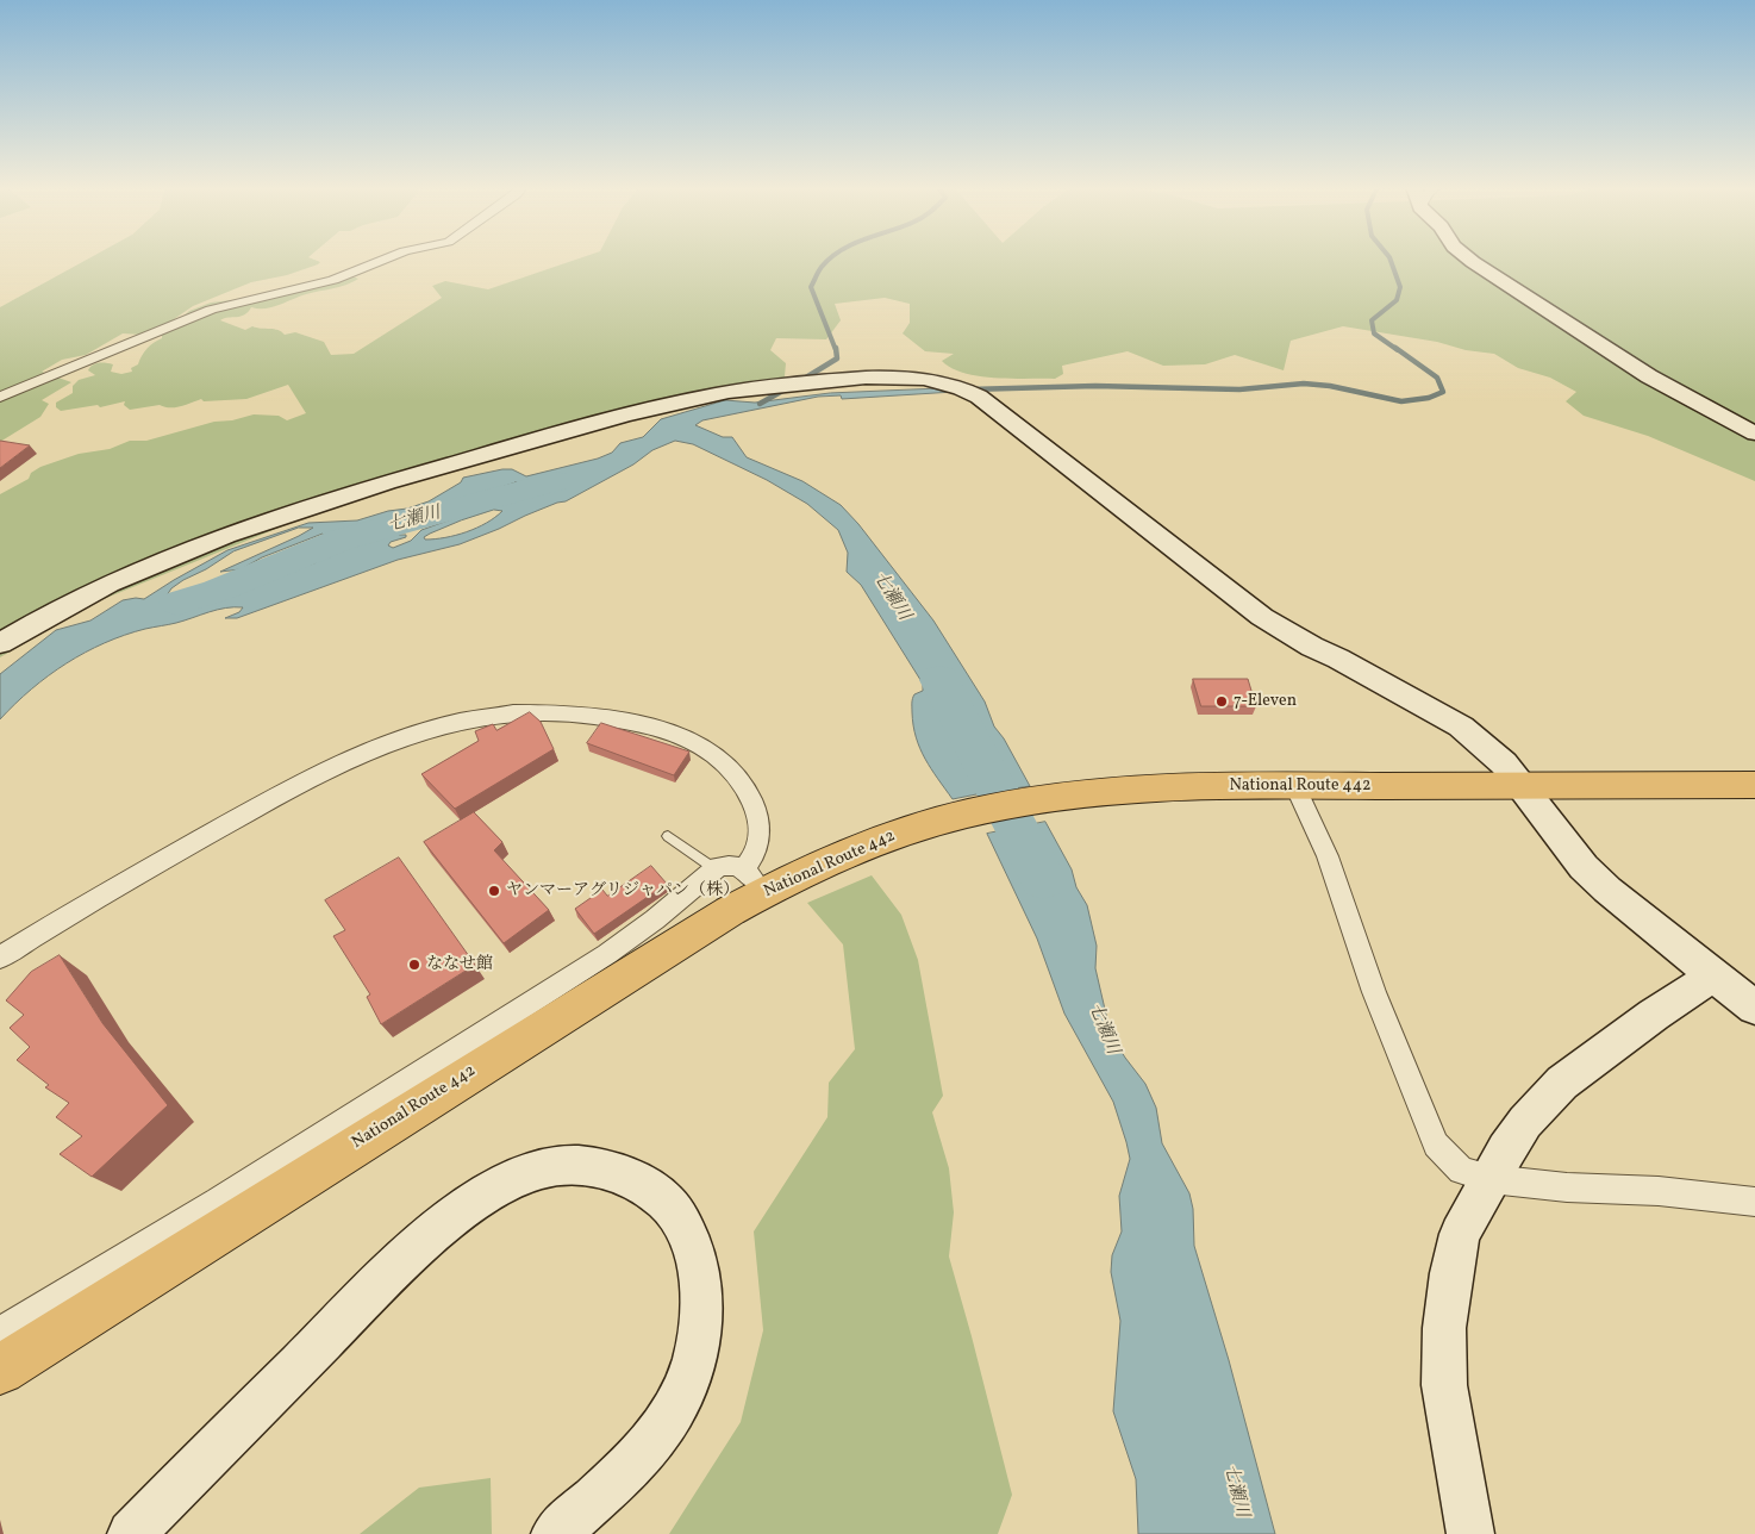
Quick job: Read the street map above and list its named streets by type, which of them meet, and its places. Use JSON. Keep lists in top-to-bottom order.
{
  "streets": {
    "highway": ["National Route 442"]
  },
  "water": ["七瀬川"],
  "places": ["7-Eleven", "ヤンマーアグリジャパン（株）", "ななせ館"]
}
